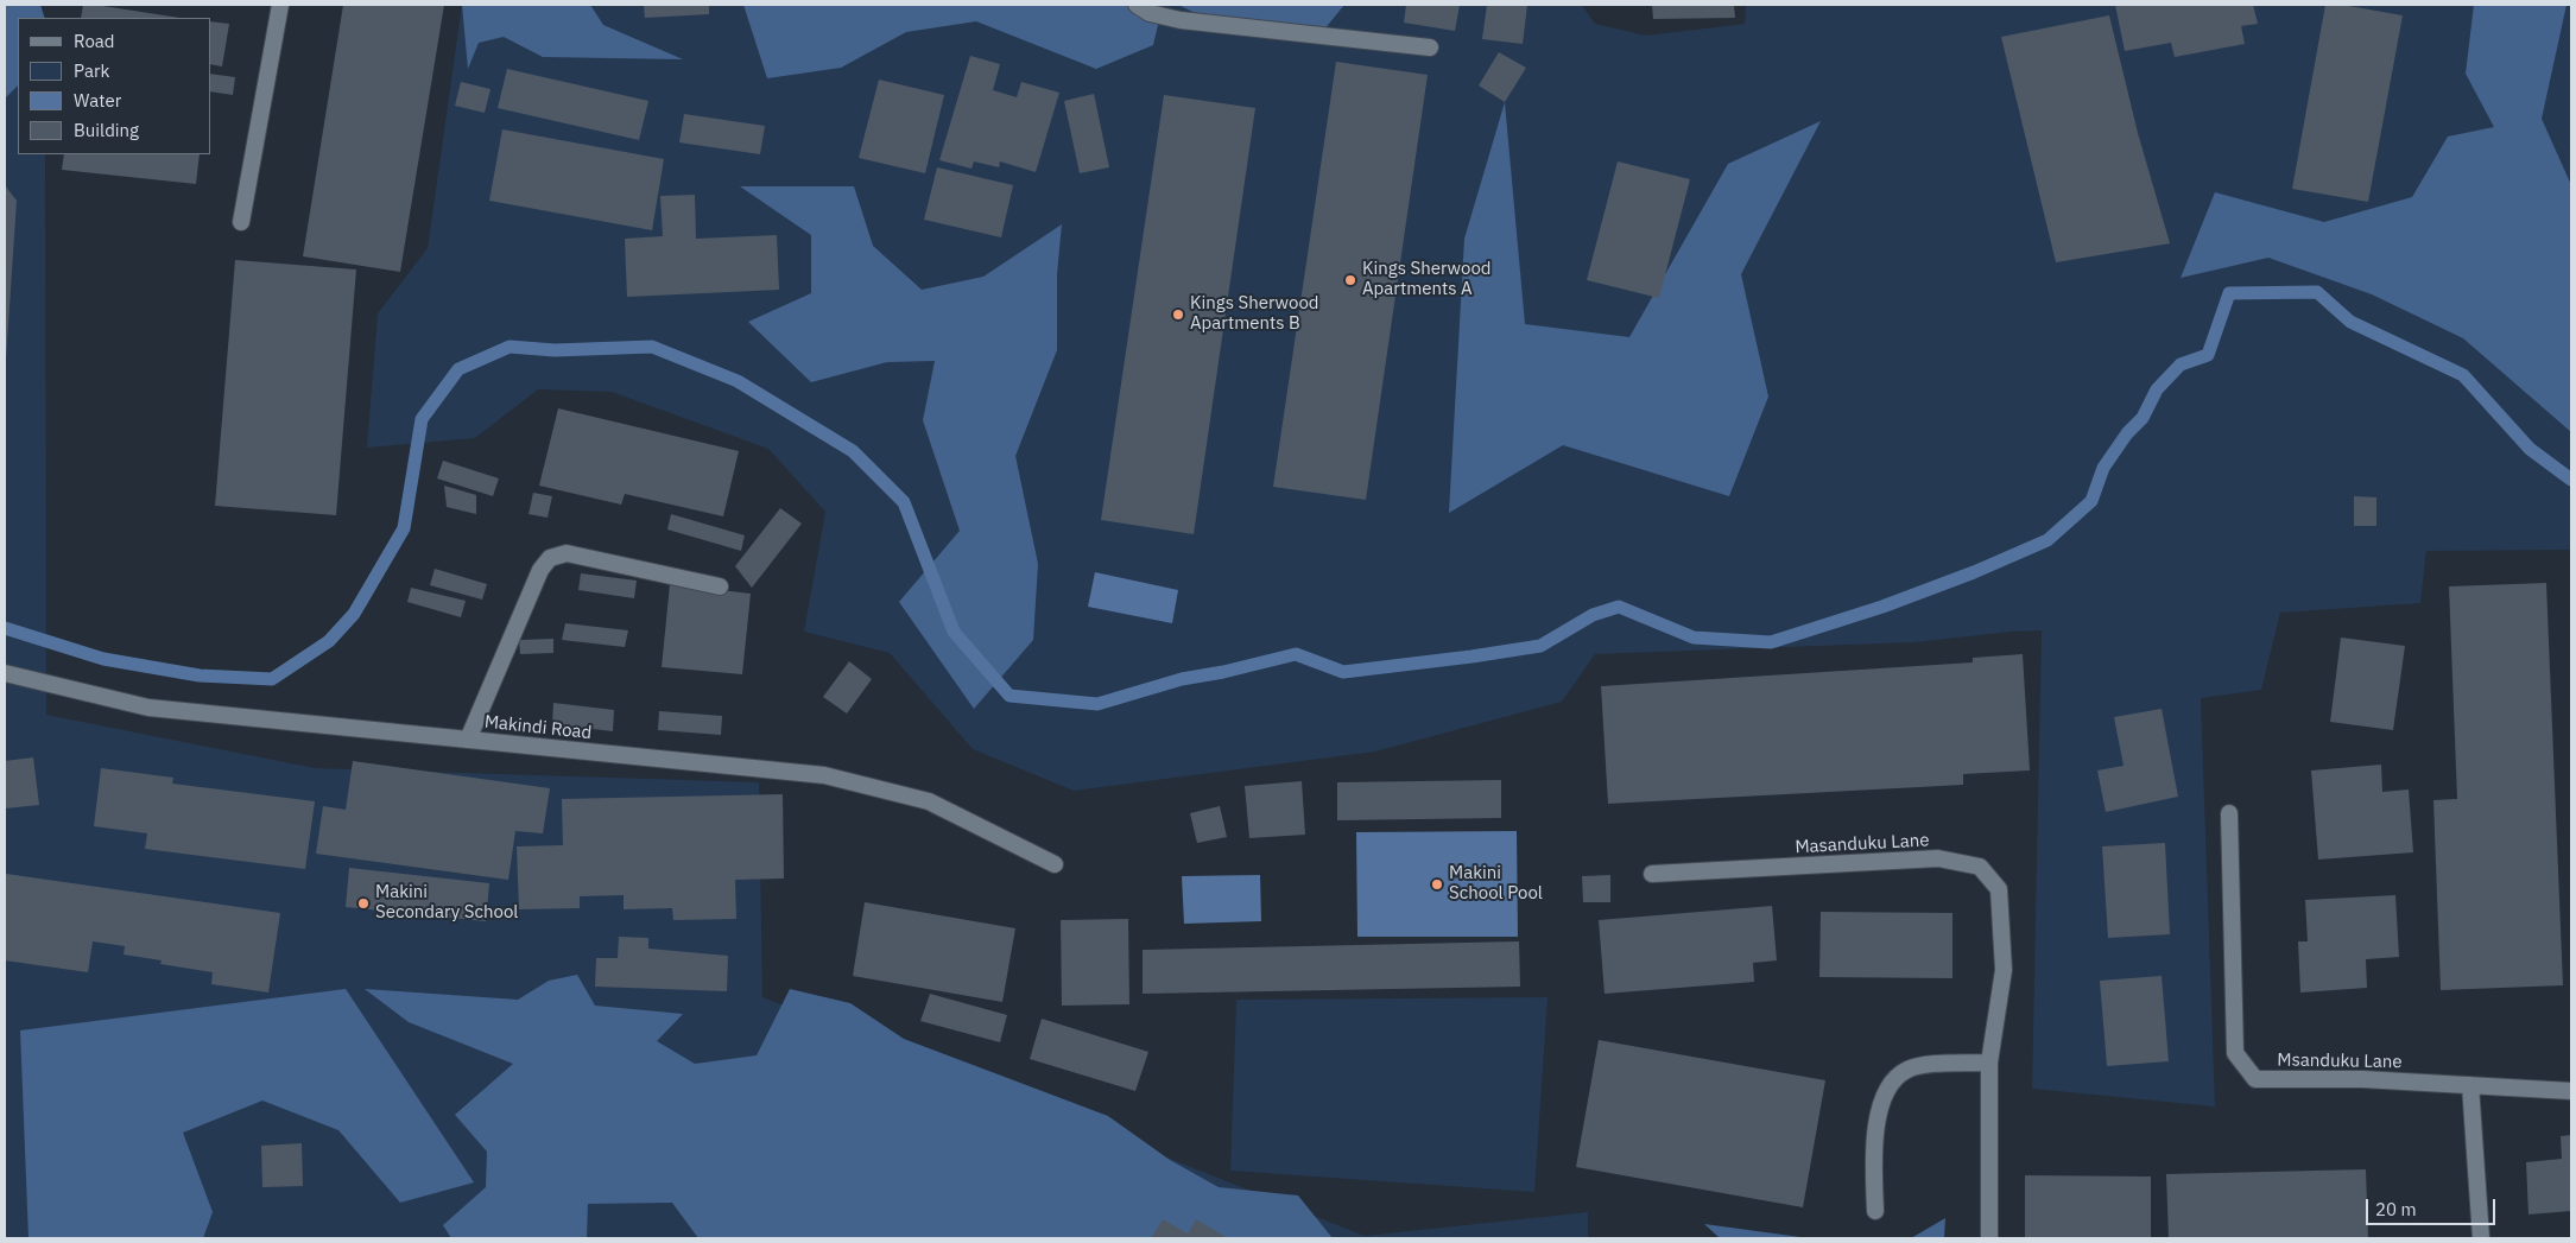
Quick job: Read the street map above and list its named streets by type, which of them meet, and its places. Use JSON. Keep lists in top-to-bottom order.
{
  "streets": {
    "street": ["Makindi Road", "Masanduku Lane", "Msanduku Lane"]
  },
  "places": [
    "Kings Sherwood Apartments A",
    "Kings Sherwood Apartments B",
    "Makini School Pool",
    "Makini Secondary School"
  ],
  "legend": [
    "Road",
    "Park",
    "Water",
    "Building"
  ],
  "scale_bar": "20 m"
}
